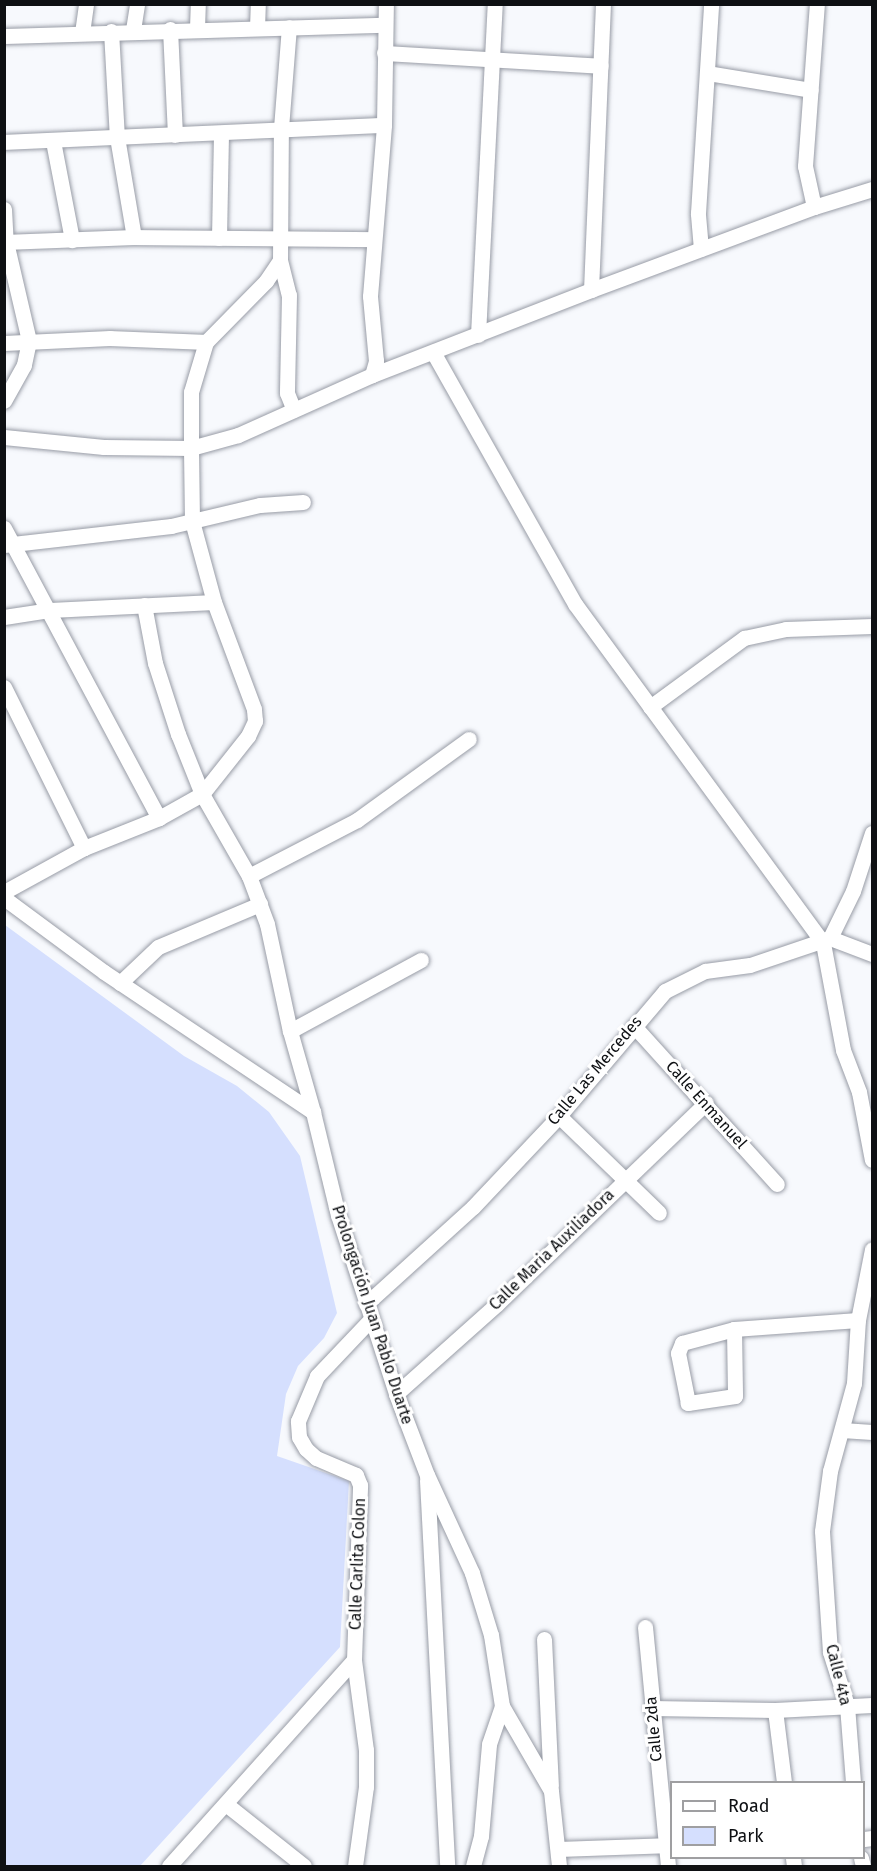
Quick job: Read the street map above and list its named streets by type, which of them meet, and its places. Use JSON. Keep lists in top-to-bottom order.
{
  "streets": {
    "street": [
      "Calle Las Mercedes",
      "Calle Enmanuel",
      "Calle Maria Auxiliadora",
      "Prolongación Juan Pablo Duarte",
      "Calle Carlita Colon",
      "Calle 4ta",
      "Calle 2da"
    ]
  },
  "crossings": [
    ["Calle Las Mercedes", "Calle Enmanuel"],
    ["Calle Las Mercedes", "Prolongación Juan Pablo Duarte"],
    ["Calle Las Mercedes", "Calle Carlita Colon"],
    ["Calle Enmanuel", "Calle Maria Auxiliadora"],
    ["Calle Maria Auxiliadora", "Prolongación Juan Pablo Duarte"],
    ["Prolongación Juan Pablo Duarte", "Calle Carlita Colon"]
  ],
  "legend": ["Road", "Park"]
}
